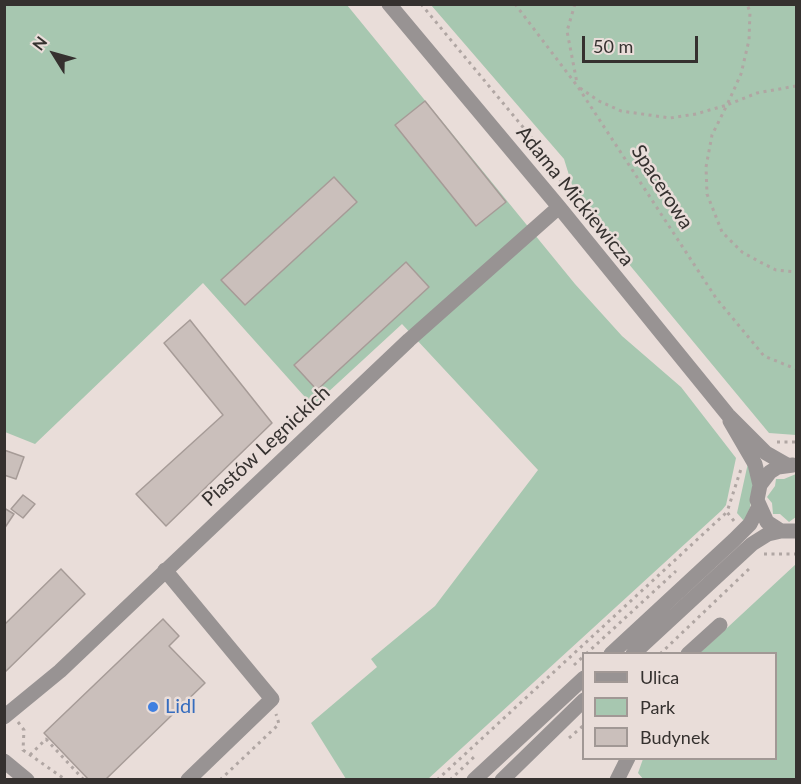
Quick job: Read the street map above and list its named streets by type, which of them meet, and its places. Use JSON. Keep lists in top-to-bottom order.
{
  "streets": {
    "street": ["Adama Mickiewicza", "Piastów Legnickich"],
    "path": ["Spacerowa"]
  },
  "crossings": [
    ["Adama Mickiewicza", "Piastów Legnickich"]
  ],
  "places": ["Lidl"],
  "legend": ["Ulica", "Park", "Budynek"],
  "scale_bar": "50 m",
  "north": "top left"
}
